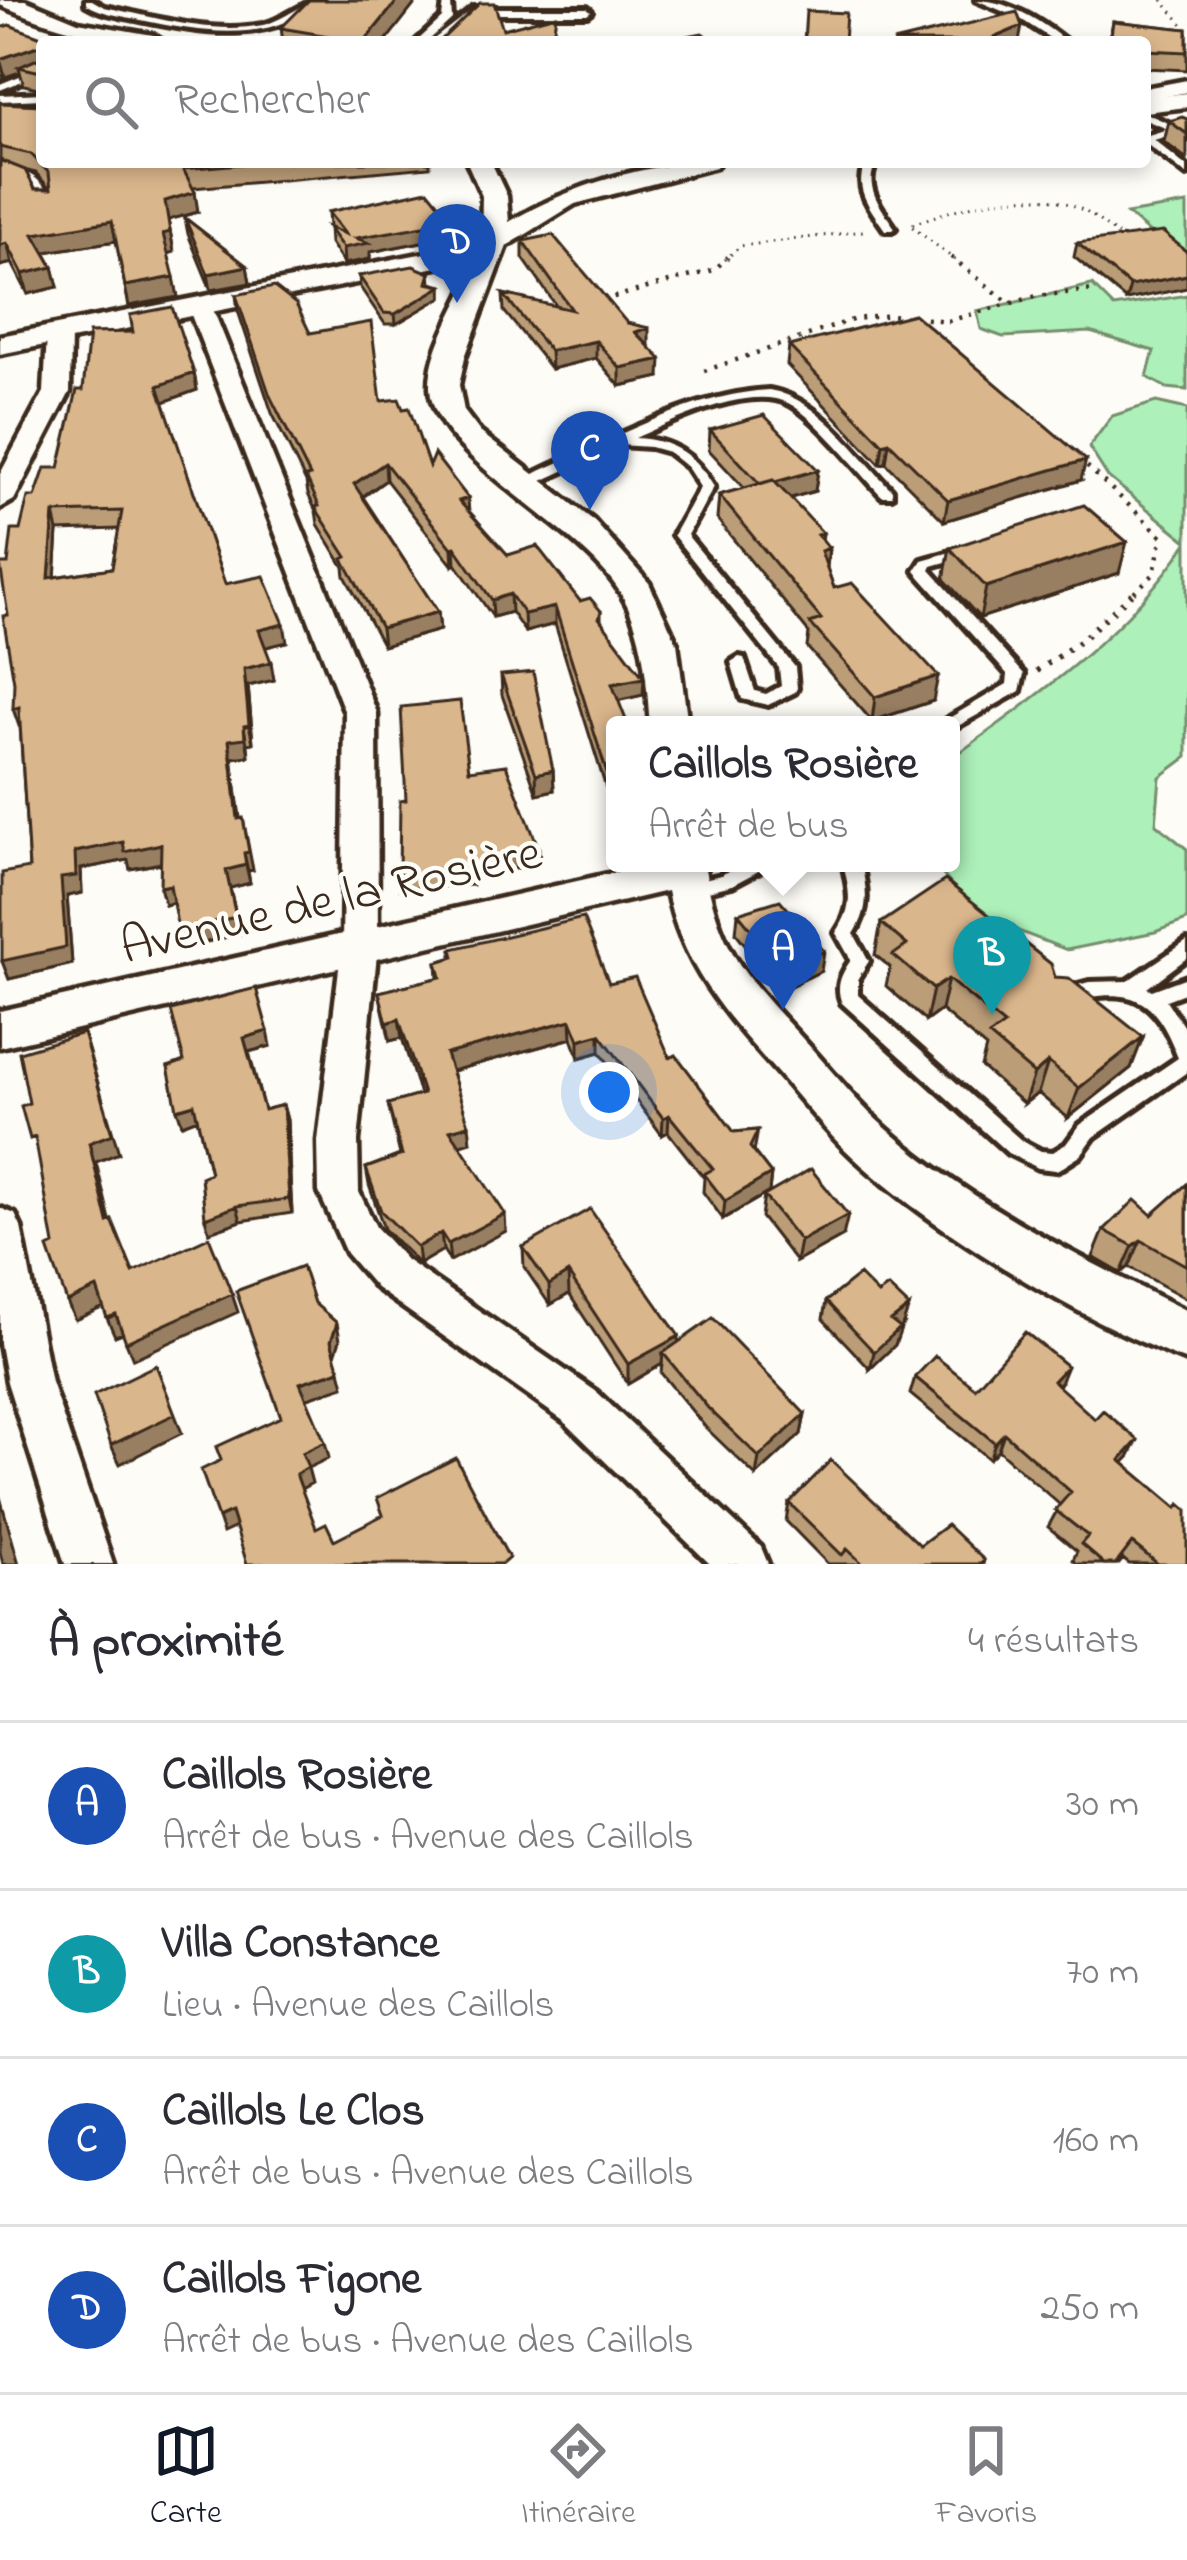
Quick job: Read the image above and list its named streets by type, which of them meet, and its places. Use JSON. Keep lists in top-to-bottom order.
{
  "streets": {
    "street": ["Avenue de la Rosière"]
  },
  "page": {
    "search": "Rechercher",
    "pins": [
      "D",
      "C",
      "A",
      "B"
    ],
    "popup": ["Caillols Rosière", "Arrêt de bus"],
    "heading": ["À proximité", "4 résultats"],
    "list": [
      {
        "mark": "A",
        "name": "Caillols Rosière",
        "note": "Arrêt de bus · Avenue des Caillols",
        "value": "30 m"
      },
      {
        "mark": "B",
        "name": "Villa Constance",
        "note": "Lieu · Avenue des Caillols",
        "value": "70 m"
      },
      {
        "mark": "C",
        "name": "Caillols Le Clos",
        "note": "Arrêt de bus · Avenue des Caillols",
        "value": "160 m"
      },
      {
        "mark": "D",
        "name": "Caillols Figone",
        "note": "Arrêt de bus · Avenue des Caillols",
        "value": "250 m"
      }
    ],
    "nav": ["Carte", "Itinéraire", "Favoris"]
  }
}
